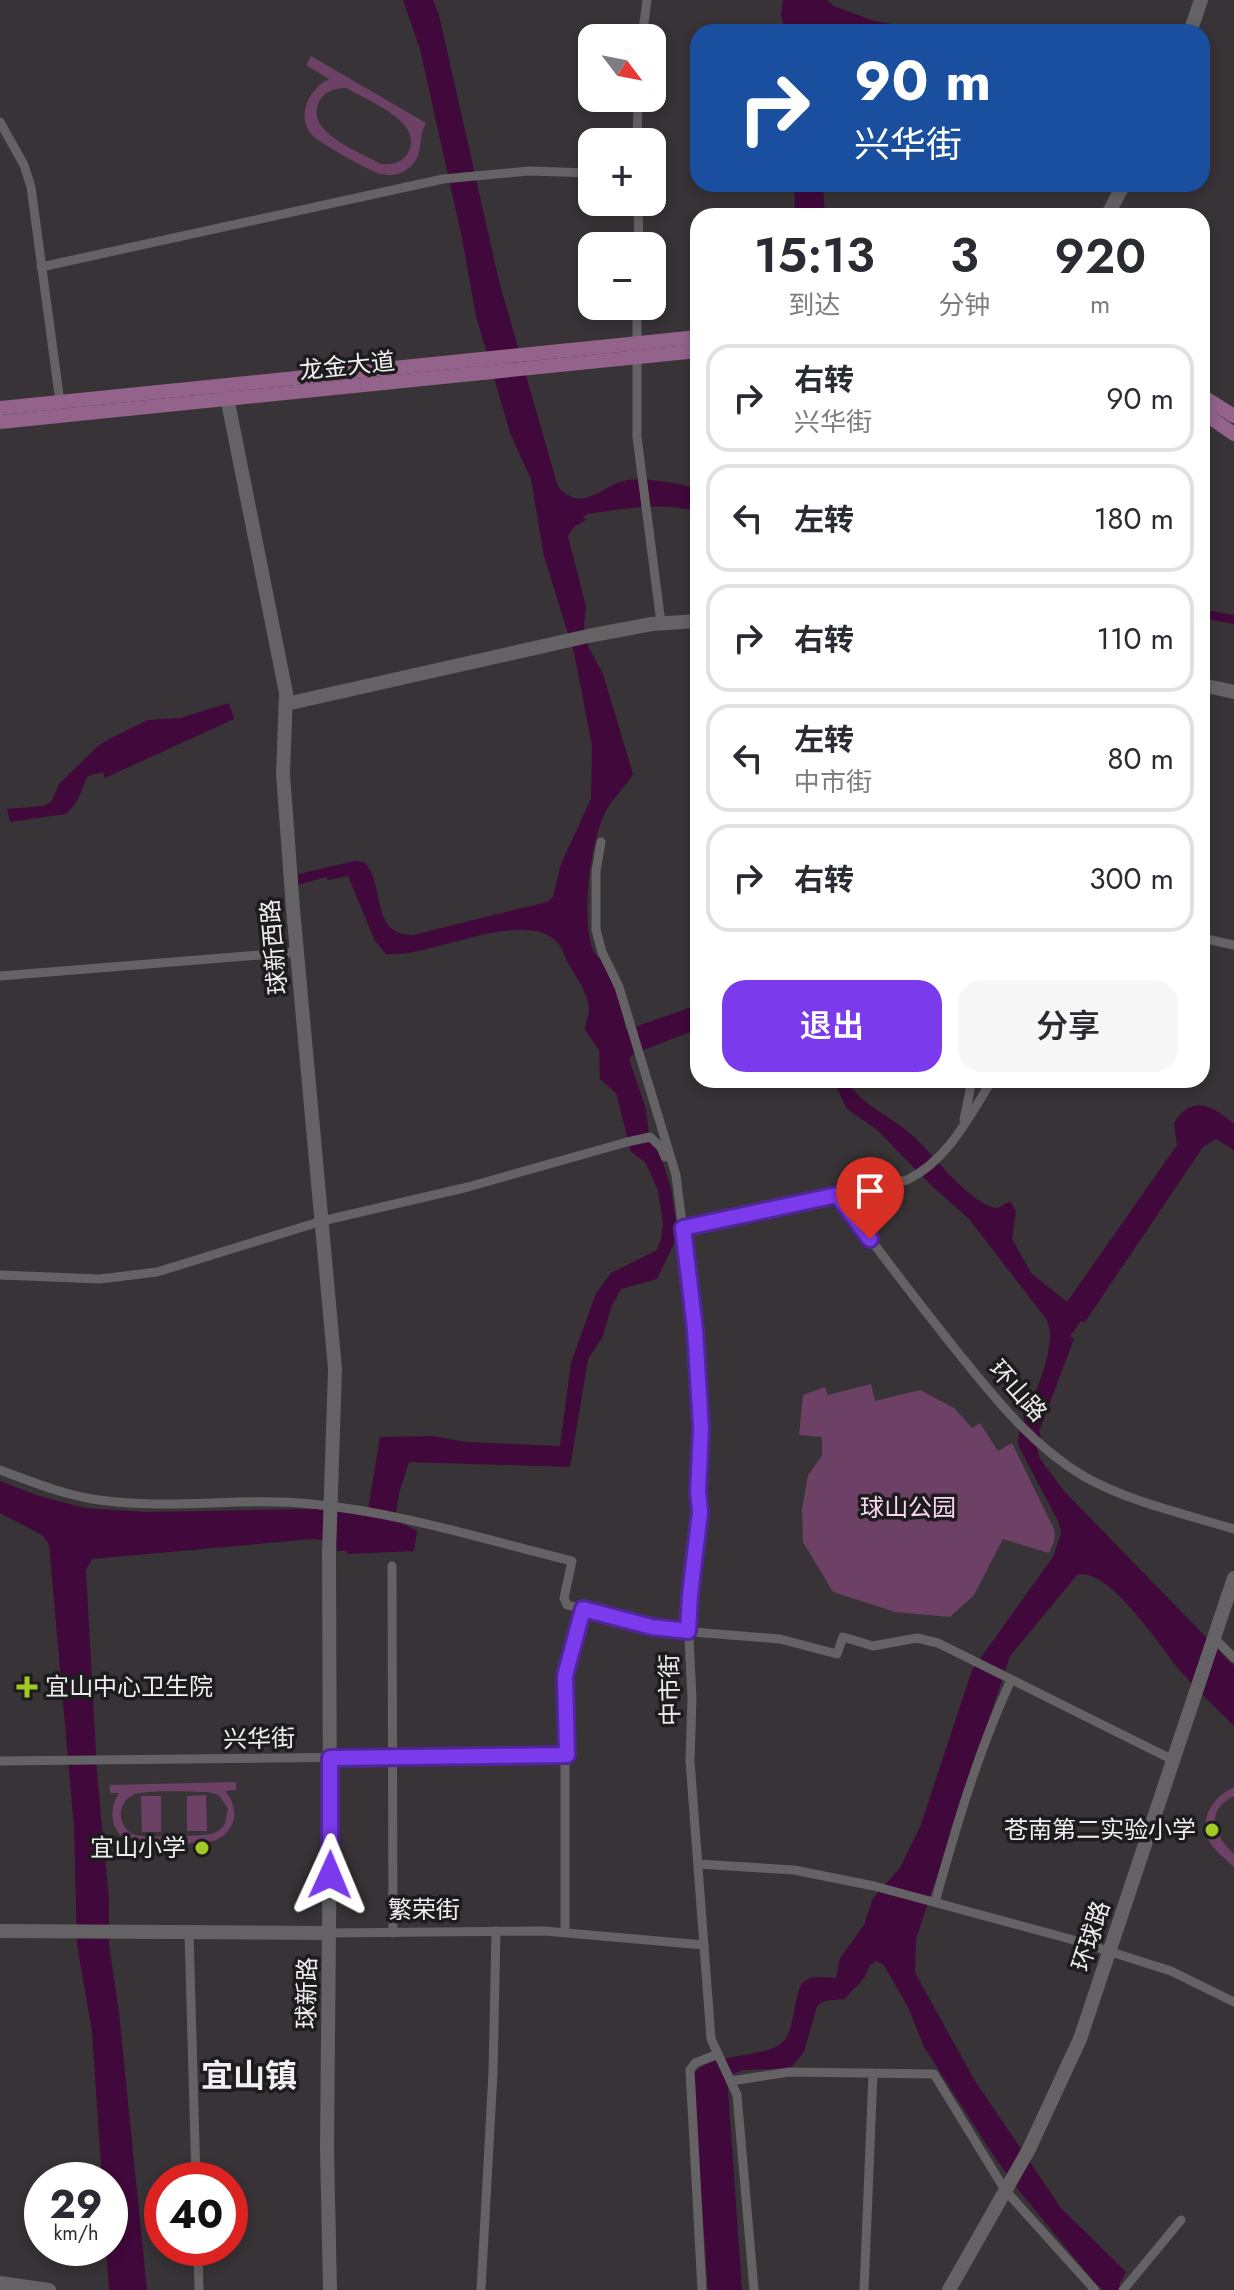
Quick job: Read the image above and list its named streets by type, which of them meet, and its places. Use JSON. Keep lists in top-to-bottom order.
{
  "streets": {
    "main road": ["龙金大道"],
    "street": [
      "球新西路",
      "环山路",
      "中市街",
      "兴华街",
      "繁荣街",
      "环球路",
      "球新路"
    ]
  },
  "crossings": [
    ["龙金大道", "球新西路"],
    ["球新西路", "球新路"],
    ["中市街", "繁荣街"],
    ["兴华街", "球新路"],
    ["繁荣街", "球新路"]
  ],
  "districts": ["宜山镇"],
  "parks": ["球山公园"],
  "places": {
    "health": ["宜山中心卫生院"],
    "other": ["苍南第二实验小学", "宜山小学"]
  },
  "north": "bottom right",
  "page": {
    "map_buttons": ["+", "−"],
    "turn": ["90 m", "兴华街"],
    "eta": [
      "15:13",
      "到达",
      "3",
      "分钟",
      "920",
      "m"
    ],
    "list": [
      {
        "name": "右转",
        "note": "兴华街",
        "value": "90 m"
      },
      {
        "name": "左转",
        "value": "180 m"
      },
      {
        "name": "右转",
        "value": "110 m"
      },
      {
        "name": "左转",
        "note": "中市街",
        "value": "80 m"
      },
      {
        "name": "右转",
        "value": "300 m"
      }
    ],
    "buttons": ["退出", "分享"],
    "speed": "29 km/h",
    "limit": "40"
  }
}
